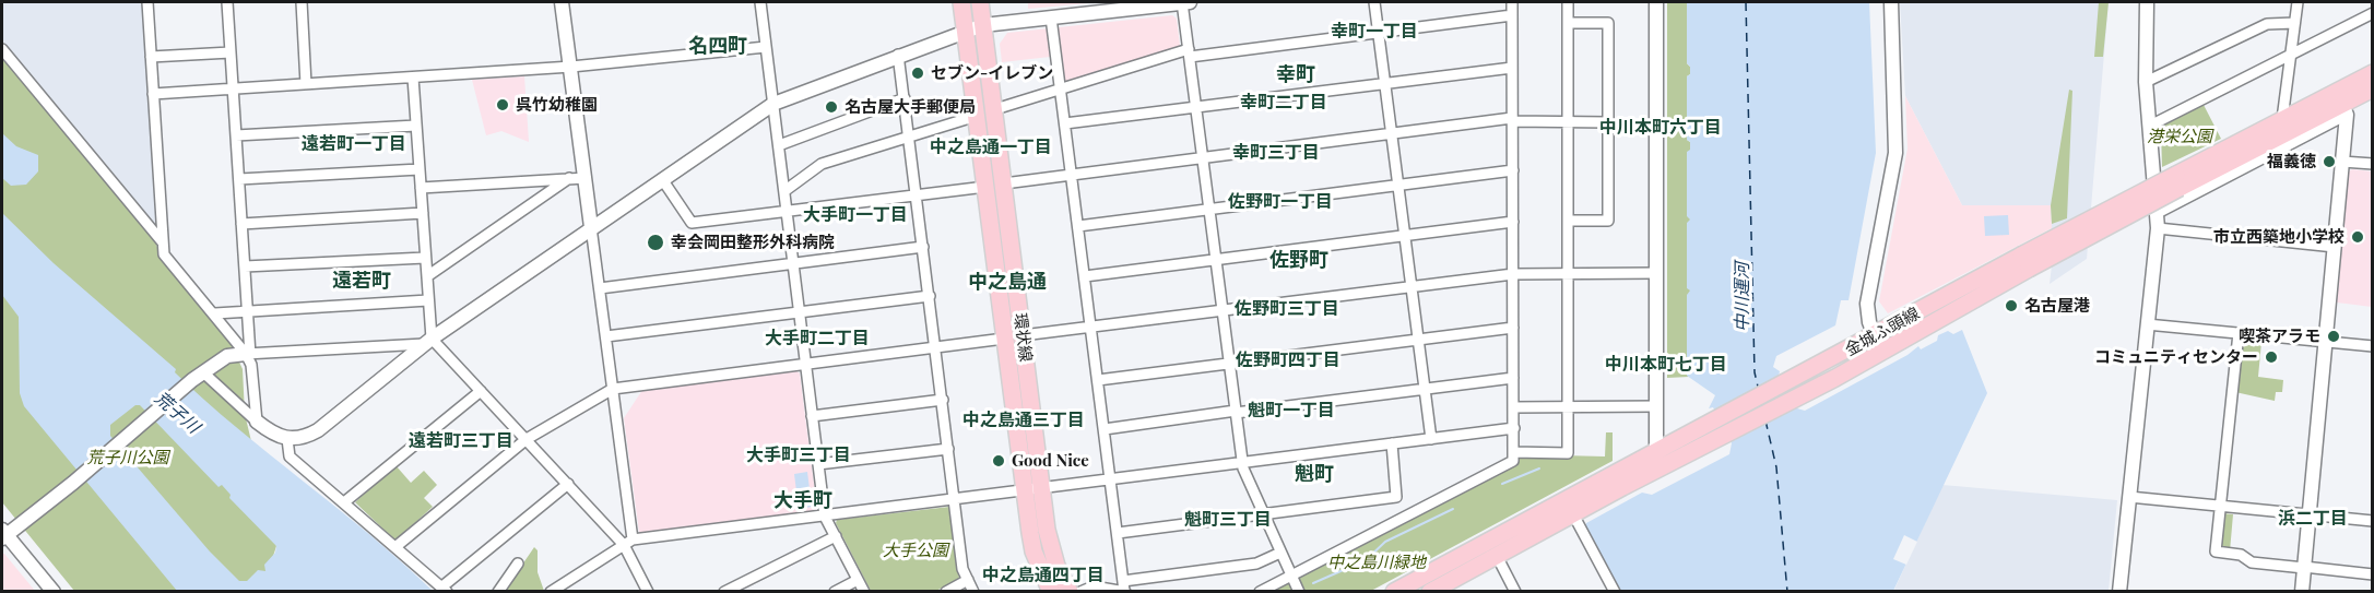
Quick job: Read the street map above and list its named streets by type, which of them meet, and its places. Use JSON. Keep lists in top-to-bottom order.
{
  "streets": {
    "main road": ["金城ふ頭線", "環状線"]
  },
  "districts": [
    "幸町一丁目",
    "名四町",
    "幸町",
    "幸町二丁目",
    "中川本町六丁目",
    "遠若町一丁目",
    "中之島通一丁目",
    "幸町三丁目",
    "佐野町一丁目",
    "大手町一丁目",
    "佐野町",
    "遠若町",
    "中之島通",
    "佐野町三丁目",
    "大手町二丁目",
    "佐野町四丁目",
    "中川本町七丁目",
    "魁町一丁目",
    "中之島通三丁目",
    "遠若町三丁目",
    "大手町三丁目",
    "魁町",
    "大手町",
    "浜二丁目",
    "魁町三丁目",
    "中之島通四丁目"
  ],
  "water": ["中川運河", "荒子川"],
  "parks": [
    "港栄公園",
    "荒子川公園",
    "大手公園",
    "中之島川緑地"
  ],
  "places": [
    "セブン-イレブン",
    "呉竹幼稚園",
    "名古屋大手郵便局",
    "福義徳",
    "市立西築地小学校",
    "幸会岡田整形外科病院",
    "名古屋港",
    "喫茶アラモ",
    "コミュニティセンター",
    "Good Nice"
  ]
}
